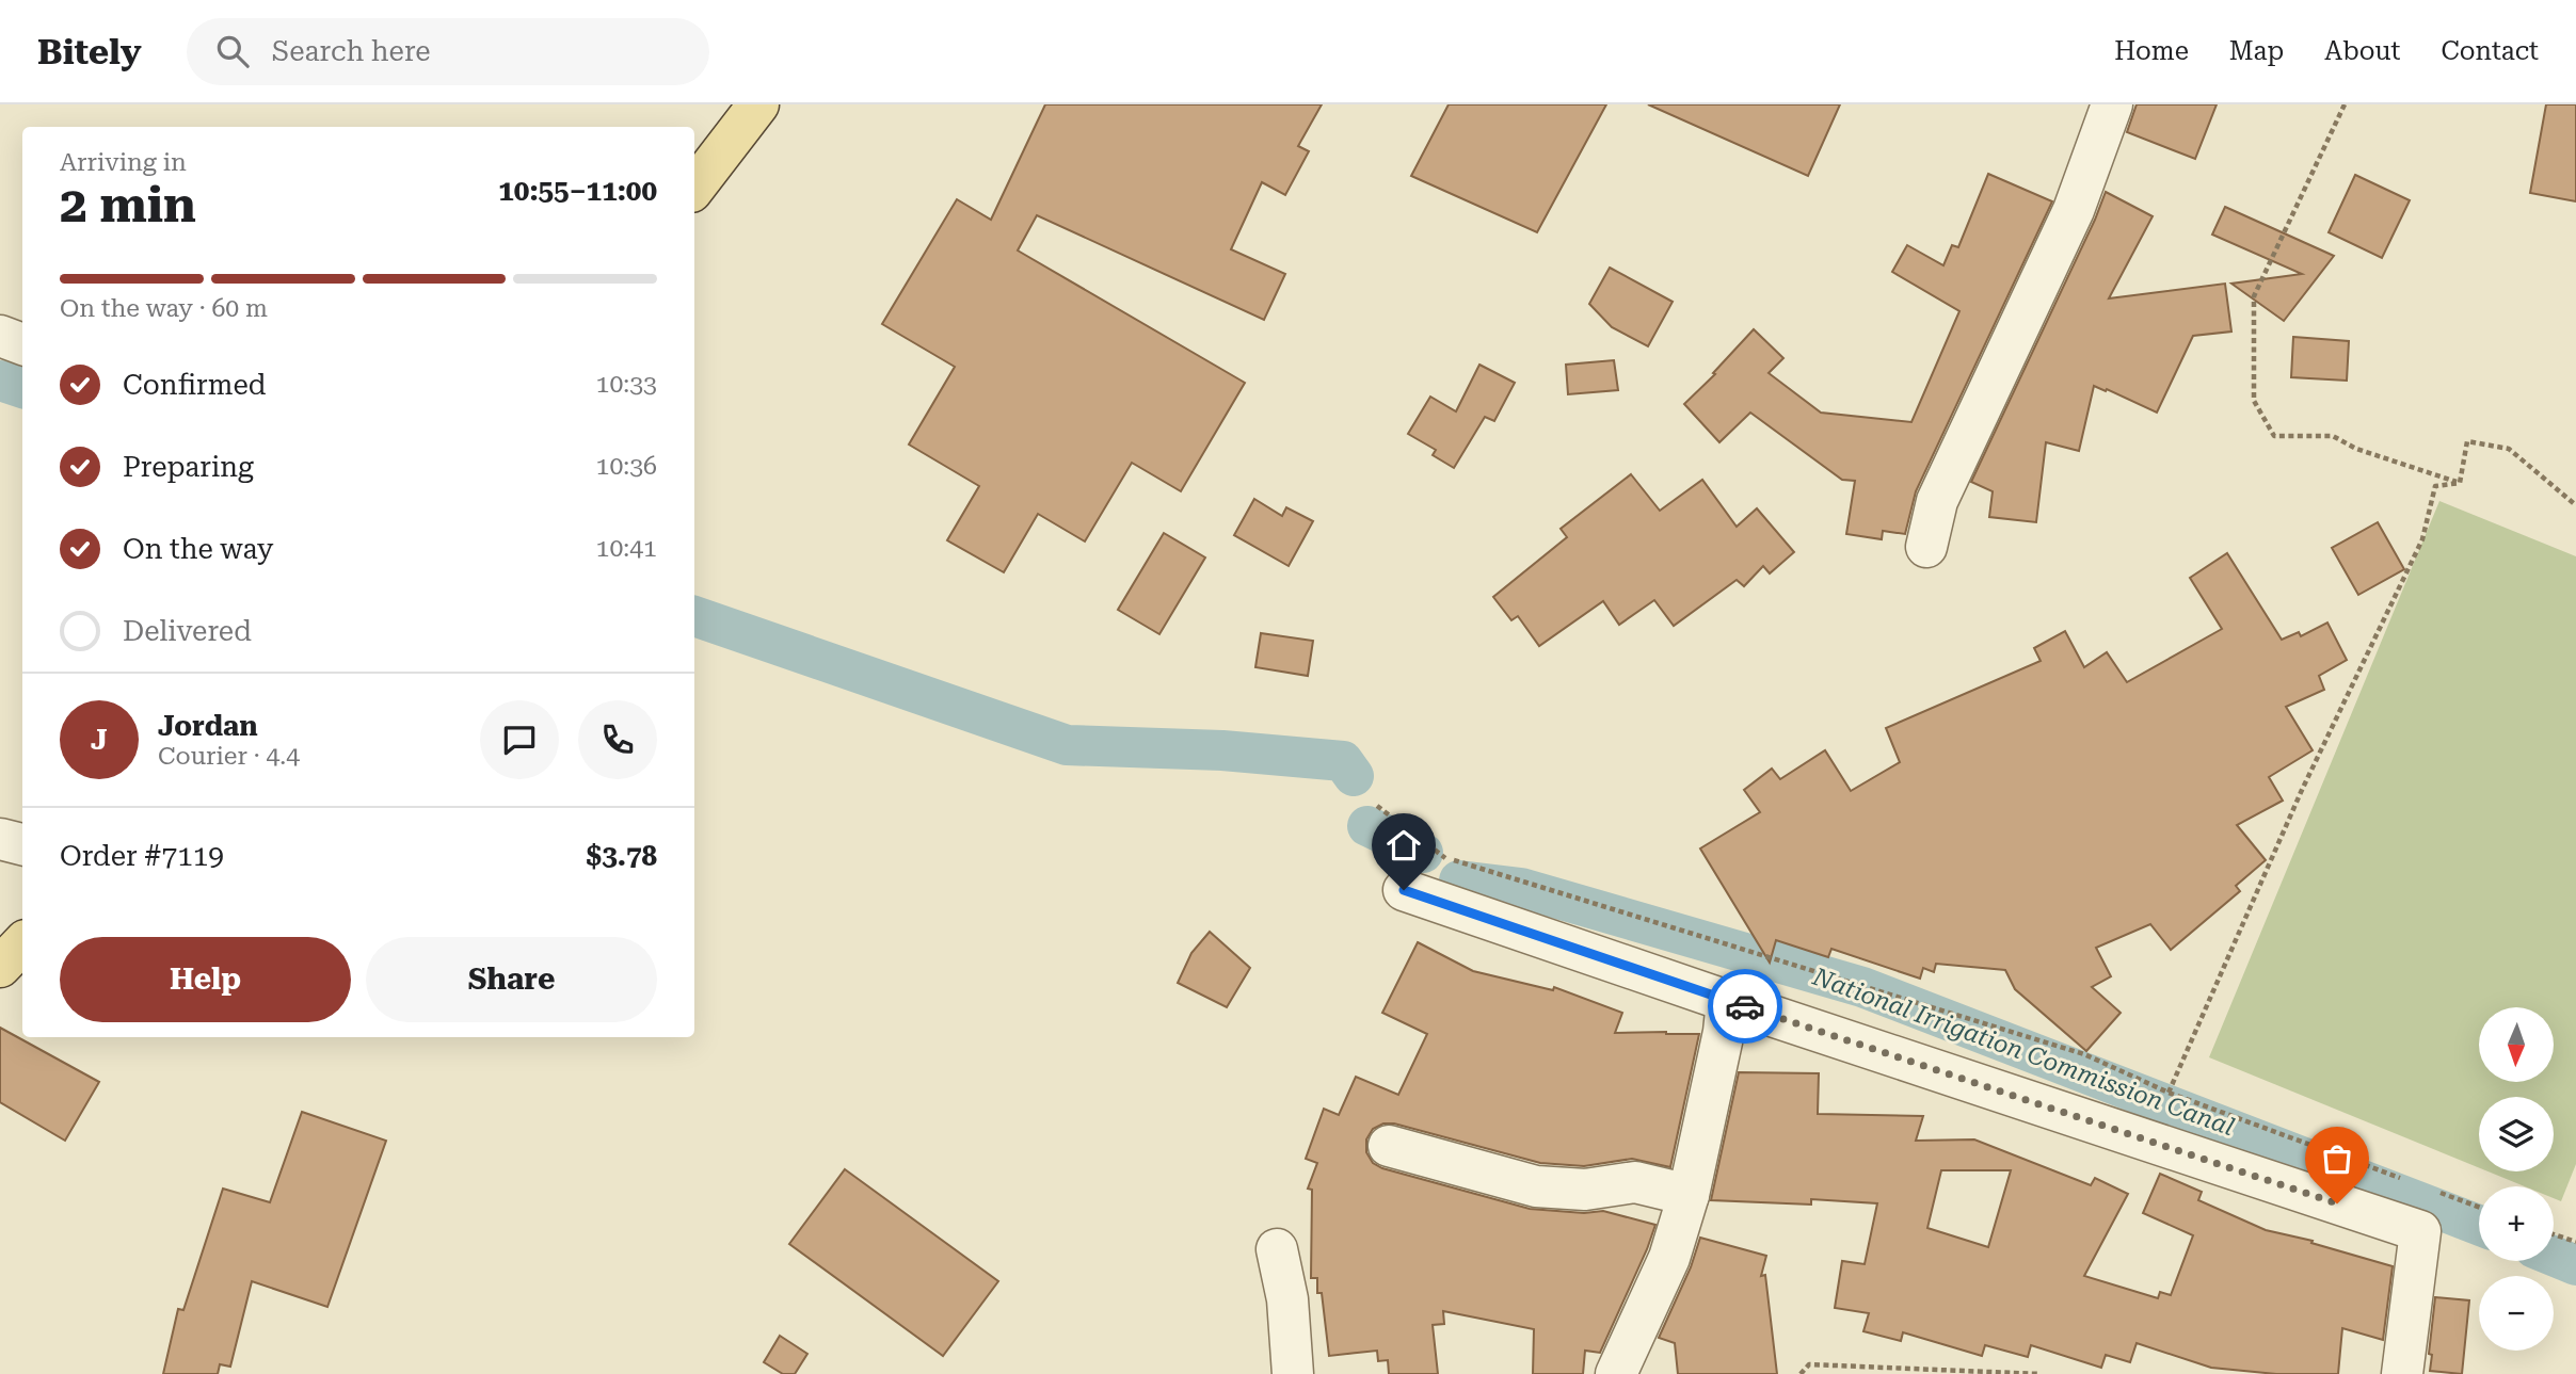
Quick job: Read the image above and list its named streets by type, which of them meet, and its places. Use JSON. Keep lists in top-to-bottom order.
{
  "water": ["National Irrigation Commission Canal"],
  "north": "bottom",
  "page": {
    "header": "Bitely",
    "search": "Search here",
    "nav": [
      "Home",
      "Map",
      "About",
      "Contact"
    ],
    "heading": ["2 min", "Arriving in", "10:55–11:00"],
    "panel": [
      "Jordan",
      "Courier · 4.4",
      "Order #7119",
      "$3.78"
    ],
    "bar": "On the way · 60 m",
    "list": [
      ["Confirmed", "10:33"],
      ["Preparing", "10:36"],
      ["On the way", "10:41"],
      "Delivered"
    ],
    "round": "J",
    "buttons": ["Help", "Share"],
    "map_buttons": ["+", "−"]
  }
}
